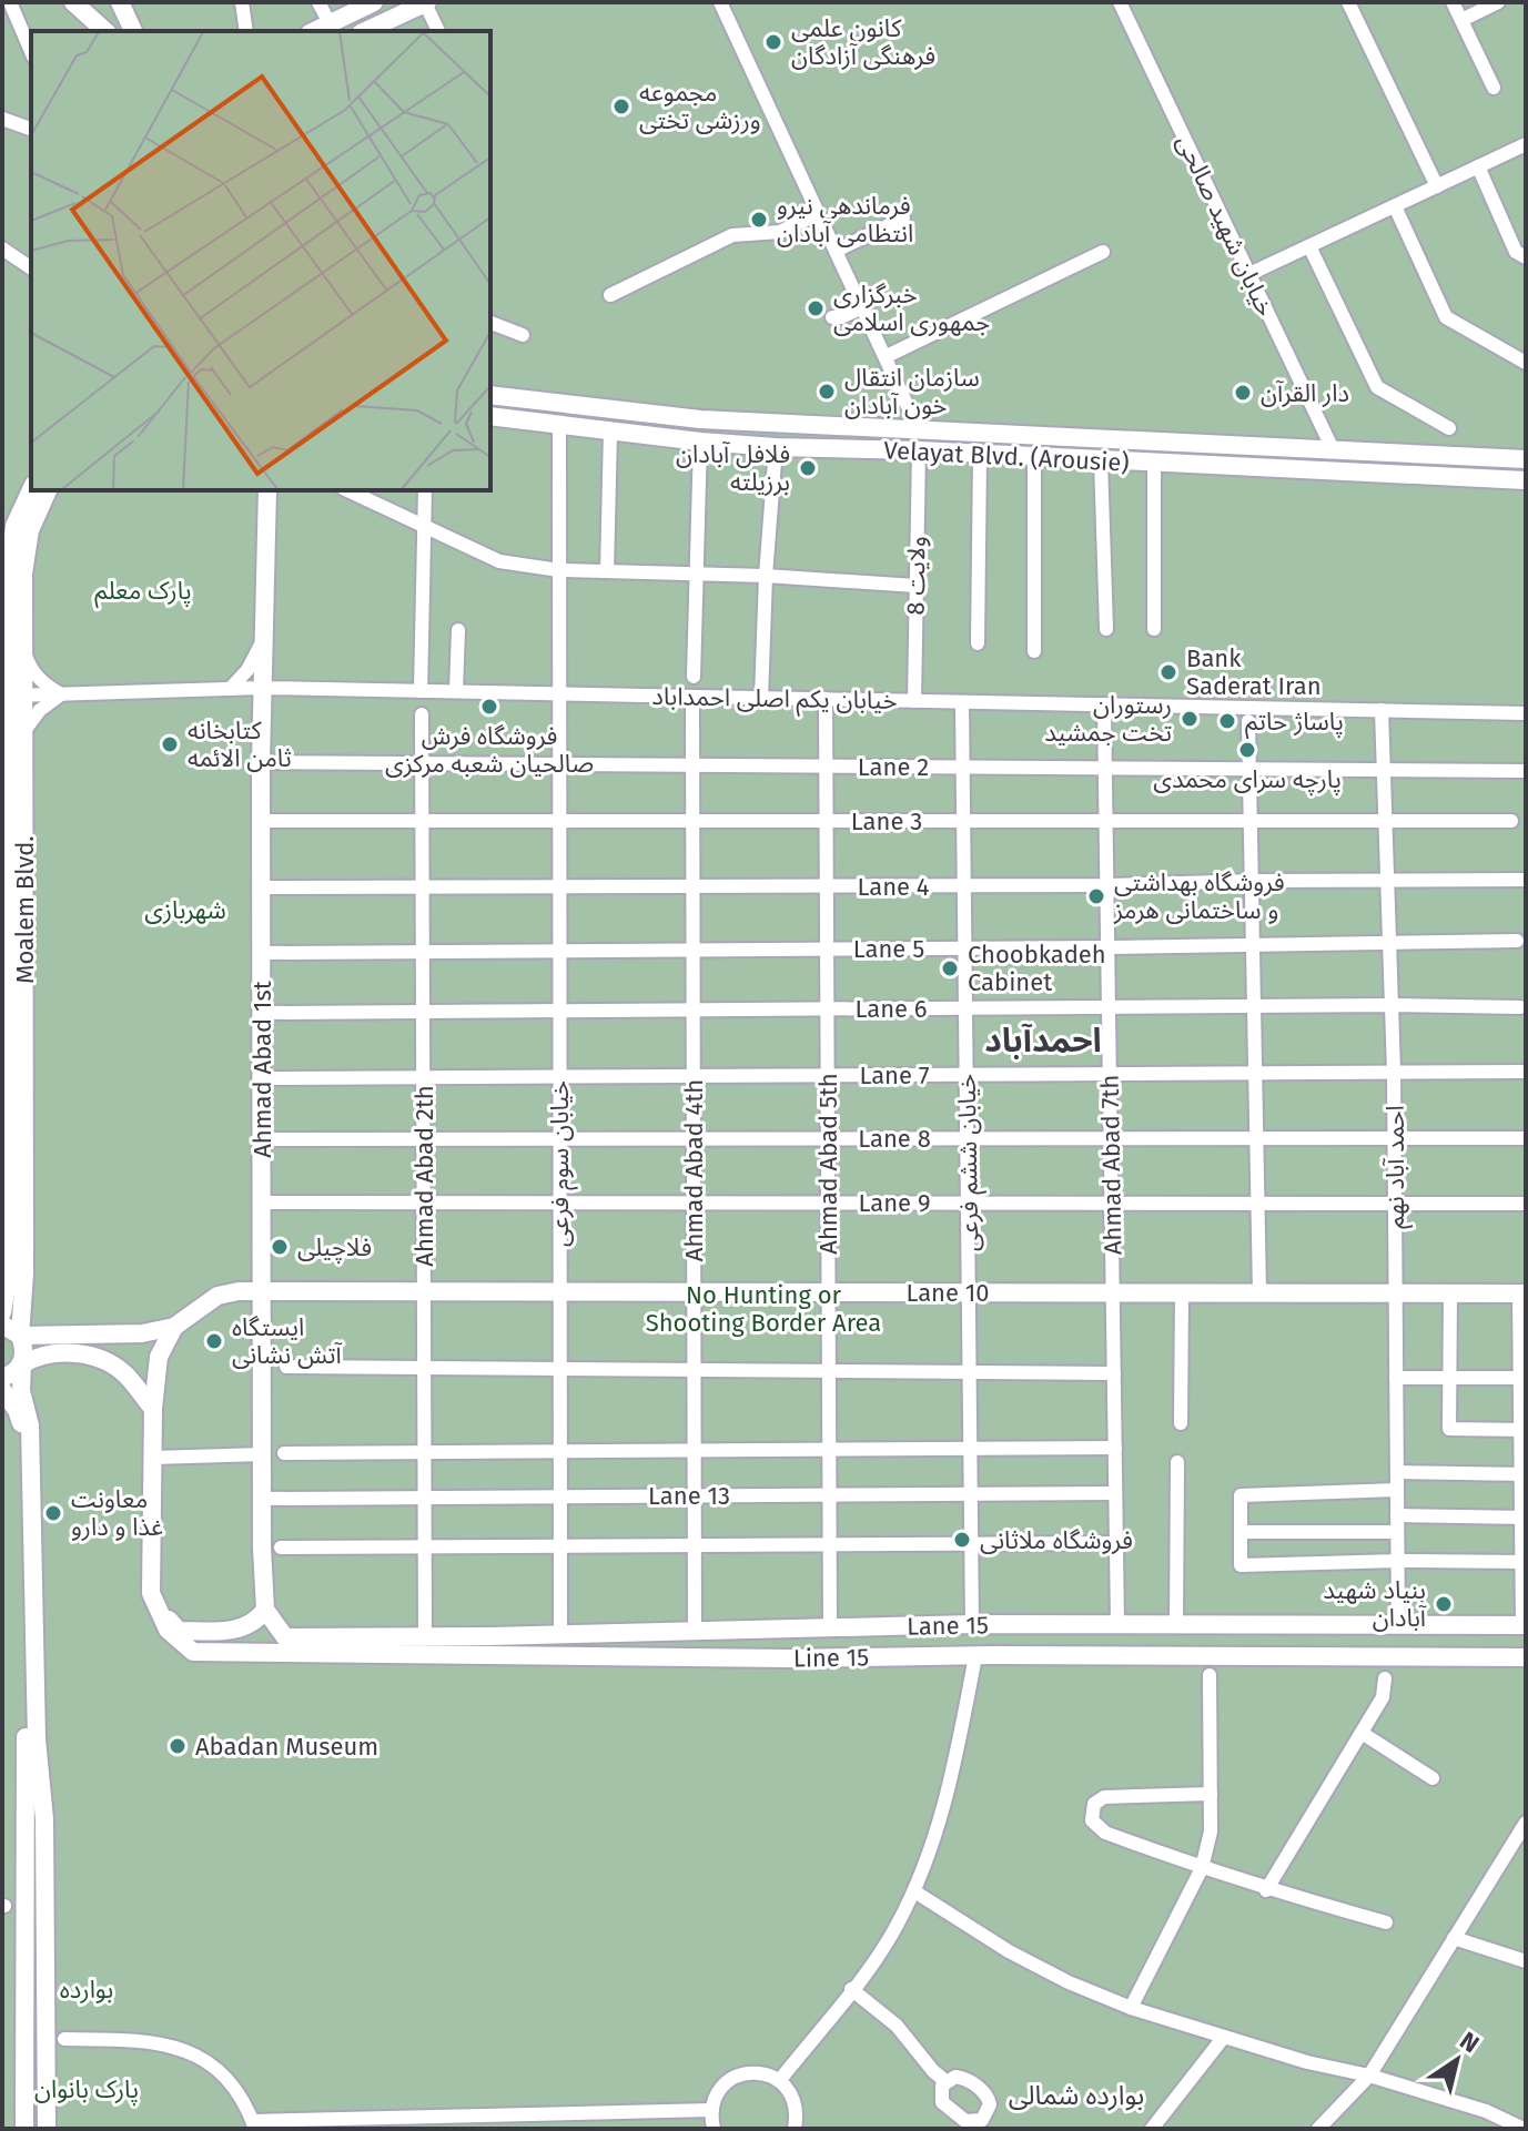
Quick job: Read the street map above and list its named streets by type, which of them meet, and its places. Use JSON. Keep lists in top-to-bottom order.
{
  "streets": {
    "main road": [
      "Velayat Blvd. (Arousie)",
      "Moalem Blvd.",
      "Ahmad Abad 1st",
      "Lane 10",
      "Lane 15",
      "Line 15"
    ],
    "street": [
      "خیابان شهید صالحی",
      "ولایت 8",
      "خیابان یکم اصلی احمداباد",
      "Lane 2",
      "Lane 3",
      "Lane 4",
      "Lane 5",
      "Lane 6",
      "Lane 7",
      "Lane 8",
      "خیابان ششم فرعی",
      "خیابان سوم فرعی",
      "Ahmad Abad 5th",
      "Ahmad Abad 7th",
      "احمد آباد نهم",
      "Ahmad Abad 4th",
      "Ahmad Abad 2th",
      "Lane 9",
      "Lane 13"
    ]
  },
  "crossings": [
    ["خیابان شهید صالحی", "Velayat Blvd. (Arousie)"],
    ["Velayat Blvd. (Arousie)", "ولایت 8"],
    ["Velayat Blvd. (Arousie)", "خیابان سوم فرعی"],
    ["ولایت 8", "خیابان یکم اصلی احمداباد"],
    ["خیابان یکم اصلی احمداباد", "Moalem Blvd."],
    ["خیابان یکم اصلی احمداباد", "Ahmad Abad 1st"],
    ["خیابان یکم اصلی احمداباد", "خیابان ششم فرعی"],
    ["خیابان یکم اصلی احمداباد", "خیابان سوم فرعی"],
    ["خیابان یکم اصلی احمداباد", "Ahmad Abad 5th"],
    ["خیابان یکم اصلی احمداباد", "Ahmad Abad 7th"],
    ["خیابان یکم اصلی احمداباد", "احمد آباد نهم"],
    ["Lane 2", "Ahmad Abad 1st"],
    ["Lane 2", "خیابان ششم فرعی"],
    ["Lane 2", "خیابان سوم فرعی"],
    ["Lane 2", "Ahmad Abad 5th"],
    ["Lane 2", "Ahmad Abad 7th"],
    ["Lane 2", "احمد آباد نهم"],
    ["Lane 2", "Ahmad Abad 4th"],
    ["Lane 2", "Ahmad Abad 2th"],
    ["Lane 3", "Ahmad Abad 1st"],
    ["Lane 3", "خیابان ششم فرعی"],
    ["Lane 3", "خیابان سوم فرعی"],
    ["Lane 3", "Ahmad Abad 5th"],
    ["Lane 3", "Ahmad Abad 7th"],
    ["Lane 3", "احمد آباد نهم"],
    ["Lane 3", "Ahmad Abad 4th"],
    ["Lane 3", "Ahmad Abad 2th"],
    ["Lane 4", "Ahmad Abad 1st"],
    ["Lane 4", "خیابان ششم فرعی"],
    ["Lane 4", "خیابان سوم فرعی"],
    ["Lane 4", "Ahmad Abad 5th"],
    ["Lane 4", "Ahmad Abad 7th"],
    ["Lane 4", "احمد آباد نهم"],
    ["Lane 4", "Ahmad Abad 4th"],
    ["Lane 4", "Ahmad Abad 2th"],
    ["Lane 5", "Ahmad Abad 1st"],
    ["Lane 5", "خیابان ششم فرعی"],
    ["Lane 5", "خیابان سوم فرعی"],
    ["Lane 5", "Ahmad Abad 5th"],
    ["Lane 5", "Ahmad Abad 7th"],
    ["Lane 5", "احمد آباد نهم"],
    ["Lane 5", "Ahmad Abad 4th"],
    ["Lane 5", "Ahmad Abad 2th"],
    ["Lane 6", "Ahmad Abad 1st"],
    ["Lane 6", "خیابان ششم فرعی"],
    ["Lane 6", "خیابان سوم فرعی"],
    ["Lane 6", "Ahmad Abad 5th"],
    ["Lane 6", "Ahmad Abad 7th"],
    ["Lane 6", "احمد آباد نهم"],
    ["Lane 6", "Ahmad Abad 4th"],
    ["Lane 6", "Ahmad Abad 2th"],
    ["Ahmad Abad 1st", "Lane 7"],
    ["Ahmad Abad 1st", "Lane 8"],
    ["Ahmad Abad 1st", "Lane 9"],
    ["Ahmad Abad 1st", "Lane 10"],
    ["Ahmad Abad 1st", "Lane 13"],
    ["Ahmad Abad 1st", "Lane 15"],
    ["Lane 7", "خیابان ششم فرعی"],
    ["Lane 7", "خیابان سوم فرعی"],
    ["Lane 7", "Ahmad Abad 5th"],
    ["Lane 7", "Ahmad Abad 7th"],
    ["Lane 7", "احمد آباد نهم"],
    ["Lane 7", "Ahmad Abad 4th"],
    ["Lane 7", "Ahmad Abad 2th"],
    ["Lane 8", "خیابان ششم فرعی"],
    ["Lane 8", "خیابان سوم فرعی"],
    ["Lane 8", "Ahmad Abad 5th"],
    ["Lane 8", "Ahmad Abad 7th"],
    ["Lane 8", "احمد آباد نهم"],
    ["Lane 8", "Ahmad Abad 4th"],
    ["Lane 8", "Ahmad Abad 2th"],
    ["خیابان ششم فرعی", "Lane 9"],
    ["خیابان ششم فرعی", "Lane 10"],
    ["خیابان ششم فرعی", "Lane 13"],
    ["خیابان ششم فرعی", "Lane 15"],
    ["خیابان سوم فرعی", "Lane 9"],
    ["خیابان سوم فرعی", "Lane 10"],
    ["خیابان سوم فرعی", "Lane 13"],
    ["خیابان سوم فرعی", "Lane 15"],
    ["Ahmad Abad 5th", "Lane 9"],
    ["Ahmad Abad 5th", "Lane 10"],
    ["Ahmad Abad 5th", "Lane 13"],
    ["Ahmad Abad 5th", "Lane 15"],
    ["Ahmad Abad 7th", "Lane 9"],
    ["Ahmad Abad 7th", "Lane 10"],
    ["Ahmad Abad 7th", "Lane 13"],
    ["Ahmad Abad 7th", "Lane 15"],
    ["احمد آباد نهم", "Lane 9"],
    ["احمد آباد نهم", "Lane 10"],
    ["احمد آباد نهم", "Lane 15"],
    ["Ahmad Abad 4th", "Lane 9"],
    ["Ahmad Abad 4th", "Lane 10"],
    ["Ahmad Abad 4th", "Lane 13"],
    ["Ahmad Abad 4th", "Lane 15"],
    ["Ahmad Abad 2th", "Lane 9"],
    ["Ahmad Abad 2th", "Lane 10"],
    ["Ahmad Abad 2th", "Lane 13"],
    ["Ahmad Abad 2th", "Lane 15"]
  ],
  "districts": ["احمدآباد", "بوارده شمالی"],
  "parks": [
    "پارک معلم",
    "شهربازی",
    "No Hunting or Shooting Border Area",
    "بوارده",
    "پارک بانوان"
  ],
  "places": [
    "کانون علمی فرهنگی آزادگان",
    "مجموعه ورزشی تختی",
    "فرماندهی نیرو انتظامی آبادان",
    "خبرگزاری جمهوری اسلامی",
    "سازمان انتقال خون آبادان",
    "دار القرآن",
    "فلافل آبادان برزیلته",
    "Bank Saderat Iran",
    "فروشگاه فرش صالحیان شعبه مرکزی",
    "رستوران تخت جمشید",
    "پاساژ حاتم",
    "کتابخانه ثامن الائمه",
    "پارچه سرای محمدی",
    "فروشگاه بهداشتی و ساختمانی هرمز",
    "Choobkadeh Cabinet",
    "فلاچیلی",
    "ایستگاه آتش نشانی",
    "معاونت غذا و دارو",
    "فروشگاه ملاثانی",
    "بنیاد شهید آبادان",
    "Abadan Museum"
  ],
  "north": "top right"
}
